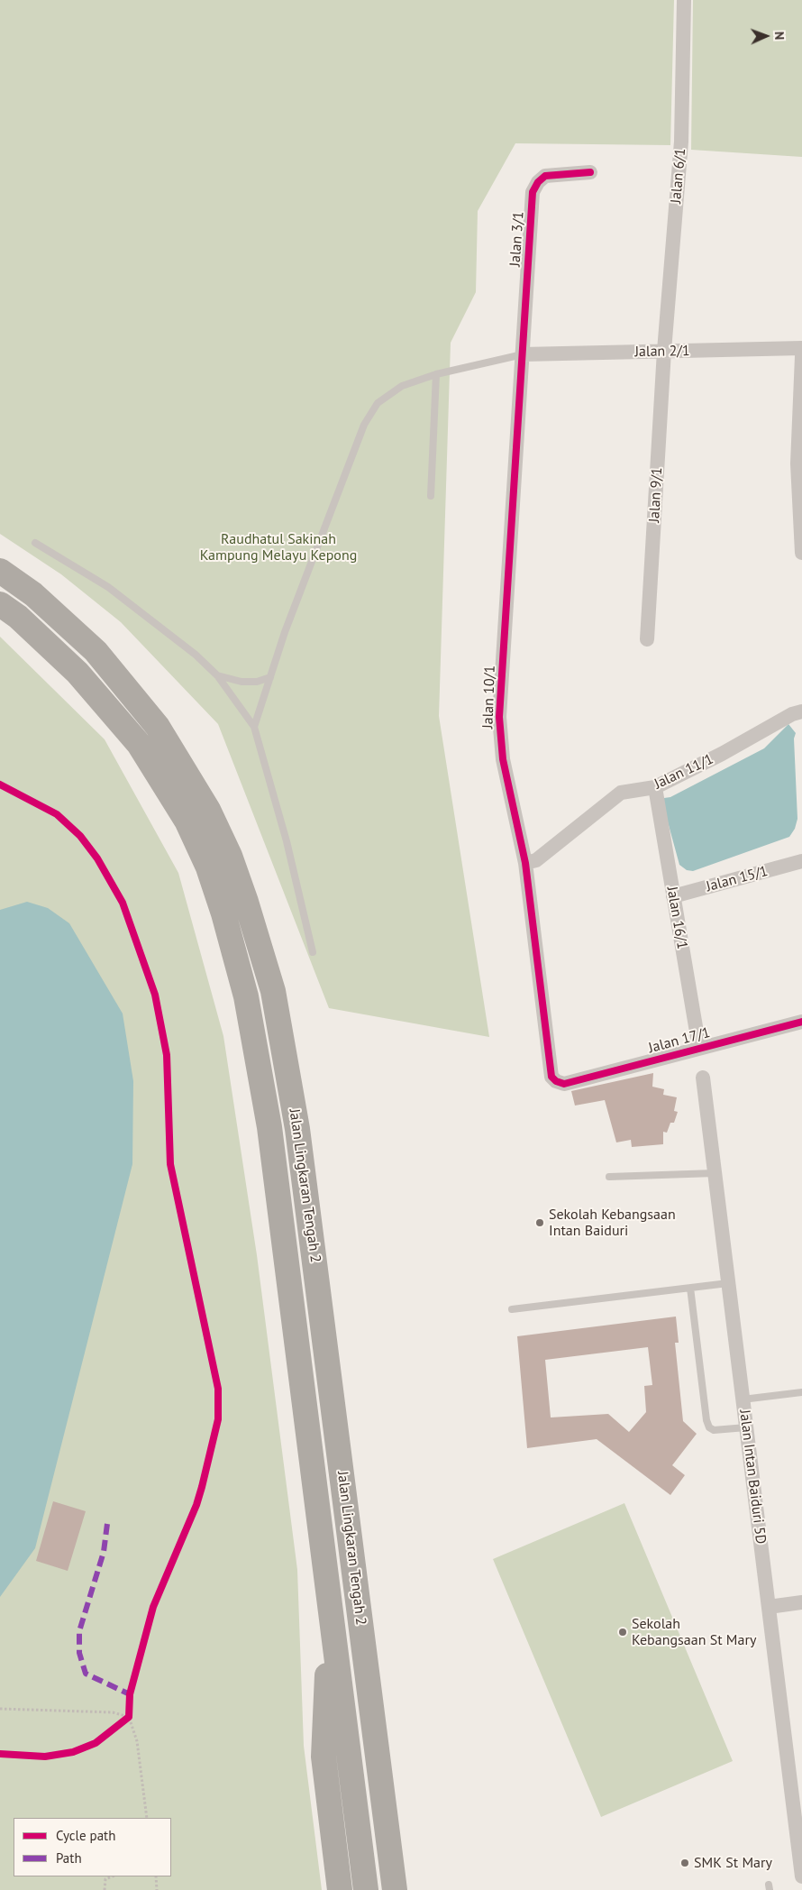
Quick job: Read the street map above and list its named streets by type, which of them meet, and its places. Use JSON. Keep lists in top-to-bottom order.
{
  "streets": {
    "highway": ["Jalan Lingkaran Tengah 2"],
    "street": [
      "Jalan 6/1",
      "Jalan 3/1",
      "Jalan 2/1",
      "Jalan 9/1",
      "Jalan 10/1",
      "Jalan 11/1",
      "Jalan 15/1",
      "Jalan 16/1",
      "Jalan 17/1",
      "Jalan Intan Baiduri 5D"
    ]
  },
  "crossings": [
    ["Jalan 6/1", "Jalan 2/1"],
    ["Jalan 6/1", "Jalan 9/1"],
    ["Jalan 3/1", "Jalan 2/1"],
    ["Jalan 3/1", "Jalan 10/1"],
    ["Jalan 2/1", "Jalan 9/1"],
    ["Jalan 2/1", "Jalan 10/1"],
    ["Jalan 10/1", "Jalan 11/1"],
    ["Jalan 10/1", "Jalan 17/1"],
    ["Jalan 11/1", "Jalan 16/1"],
    ["Jalan 15/1", "Jalan 16/1"],
    ["Jalan 16/1", "Jalan 17/1"]
  ],
  "parks": ["Raudhatul Sakinah Kampung Melayu Kepong"],
  "places": ["Sekolah Kebangsaan Intan Baiduri", "Sekolah Kebangsaan St Mary", "SMK St Mary"],
  "legend": ["Cycle path", "Path"],
  "north": "right"
}
